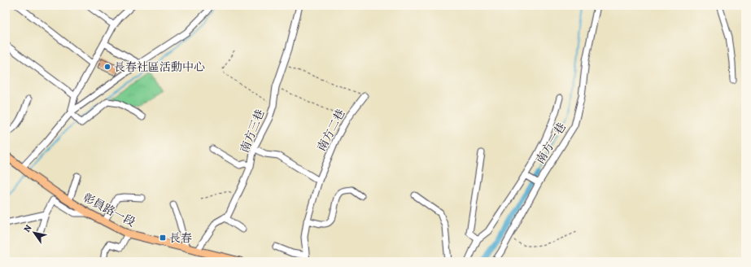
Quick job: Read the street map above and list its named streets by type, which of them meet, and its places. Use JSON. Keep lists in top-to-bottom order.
{
  "streets": {
    "main road": ["彰員路一段"],
    "lane": ["南方二巷", "南方三巷", "南方一巷"]
  },
  "crossings": [
    ["南方三巷", "彰員路一段"]
  ],
  "places": {
    "other": ["長春社區活動中心"],
    "transit": ["長春"]
  },
  "north": "top left"
}
